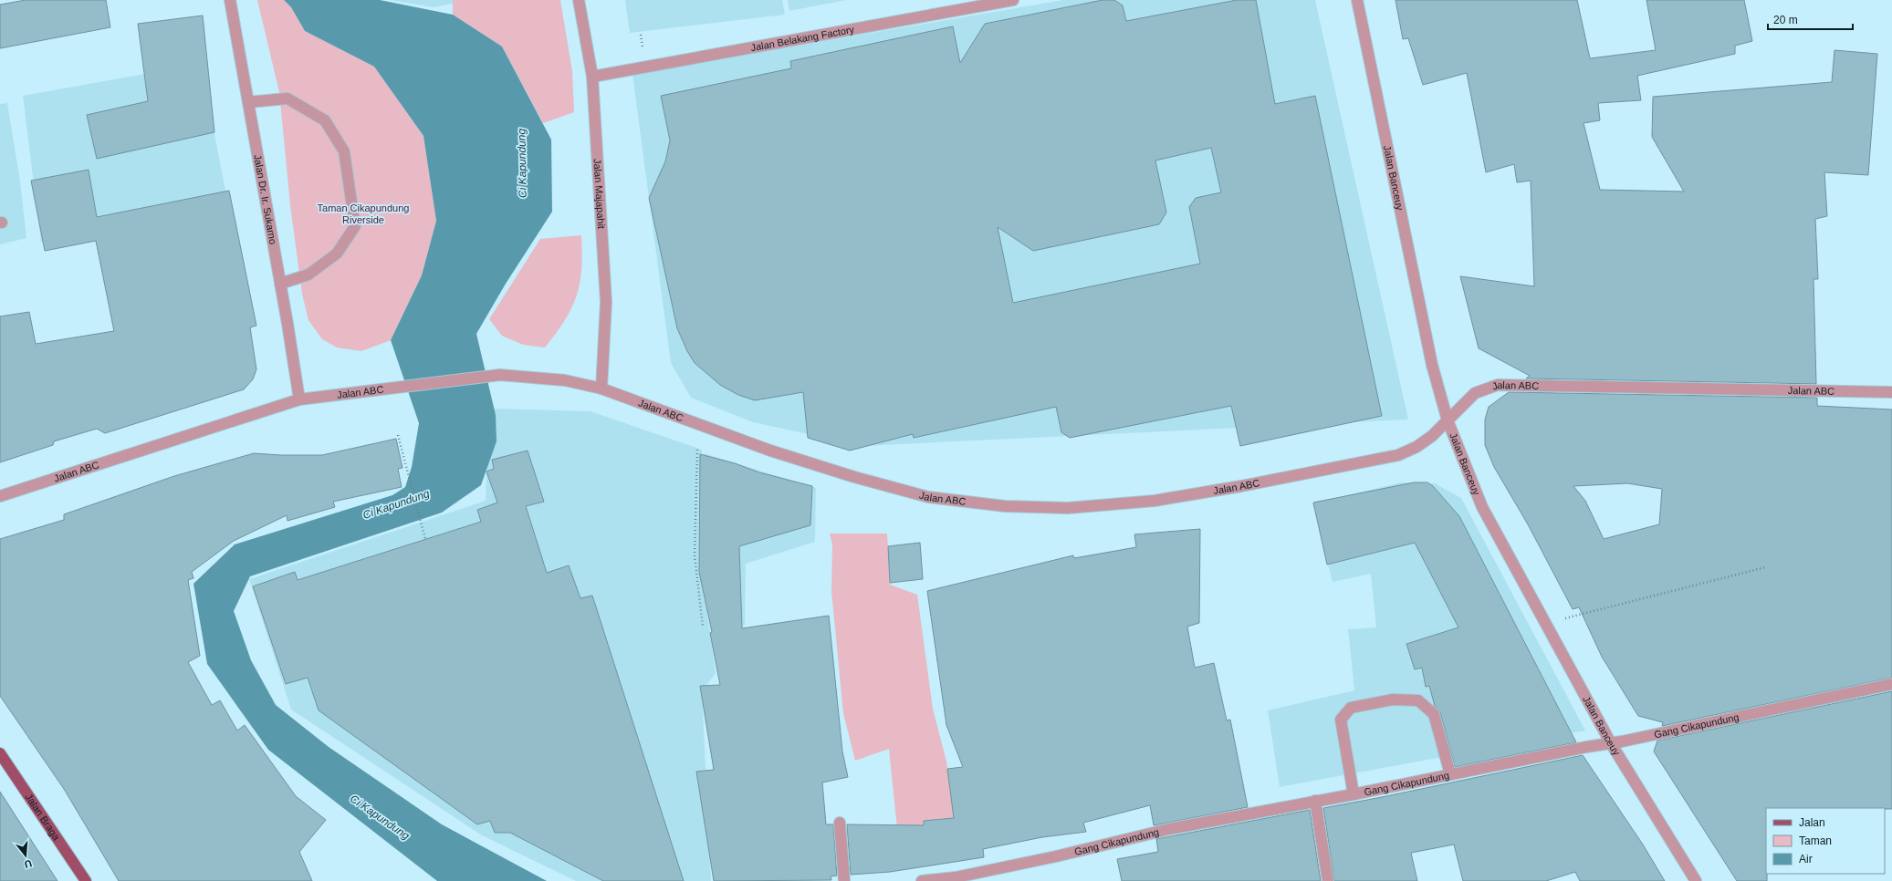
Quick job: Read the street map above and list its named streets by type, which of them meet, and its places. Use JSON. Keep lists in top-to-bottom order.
{
  "streets": {
    "main road": ["Jalan Braga"],
    "street": [
      "Jalan Belakang Factory",
      "Jalan Banceuy",
      "Jalan Majapahit",
      "Jalan Dr. Ir. Sukarno",
      "Jalan ABC",
      "Gang Cikapundung"
    ]
  },
  "crossings": [
    ["Jalan Belakang Factory", "Jalan Majapahit"],
    ["Jalan Banceuy", "Jalan ABC"],
    ["Jalan Banceuy", "Gang Cikapundung"],
    ["Jalan Majapahit", "Jalan ABC"],
    ["Jalan Dr. Ir. Sukarno", "Jalan ABC"]
  ],
  "water": ["Ci Kapundung"],
  "parks": ["Taman Cikapundung Riverside"],
  "legend": ["Jalan", "Taman", "Air"],
  "scale_bar": "20 m",
  "north": "bottom"
}
